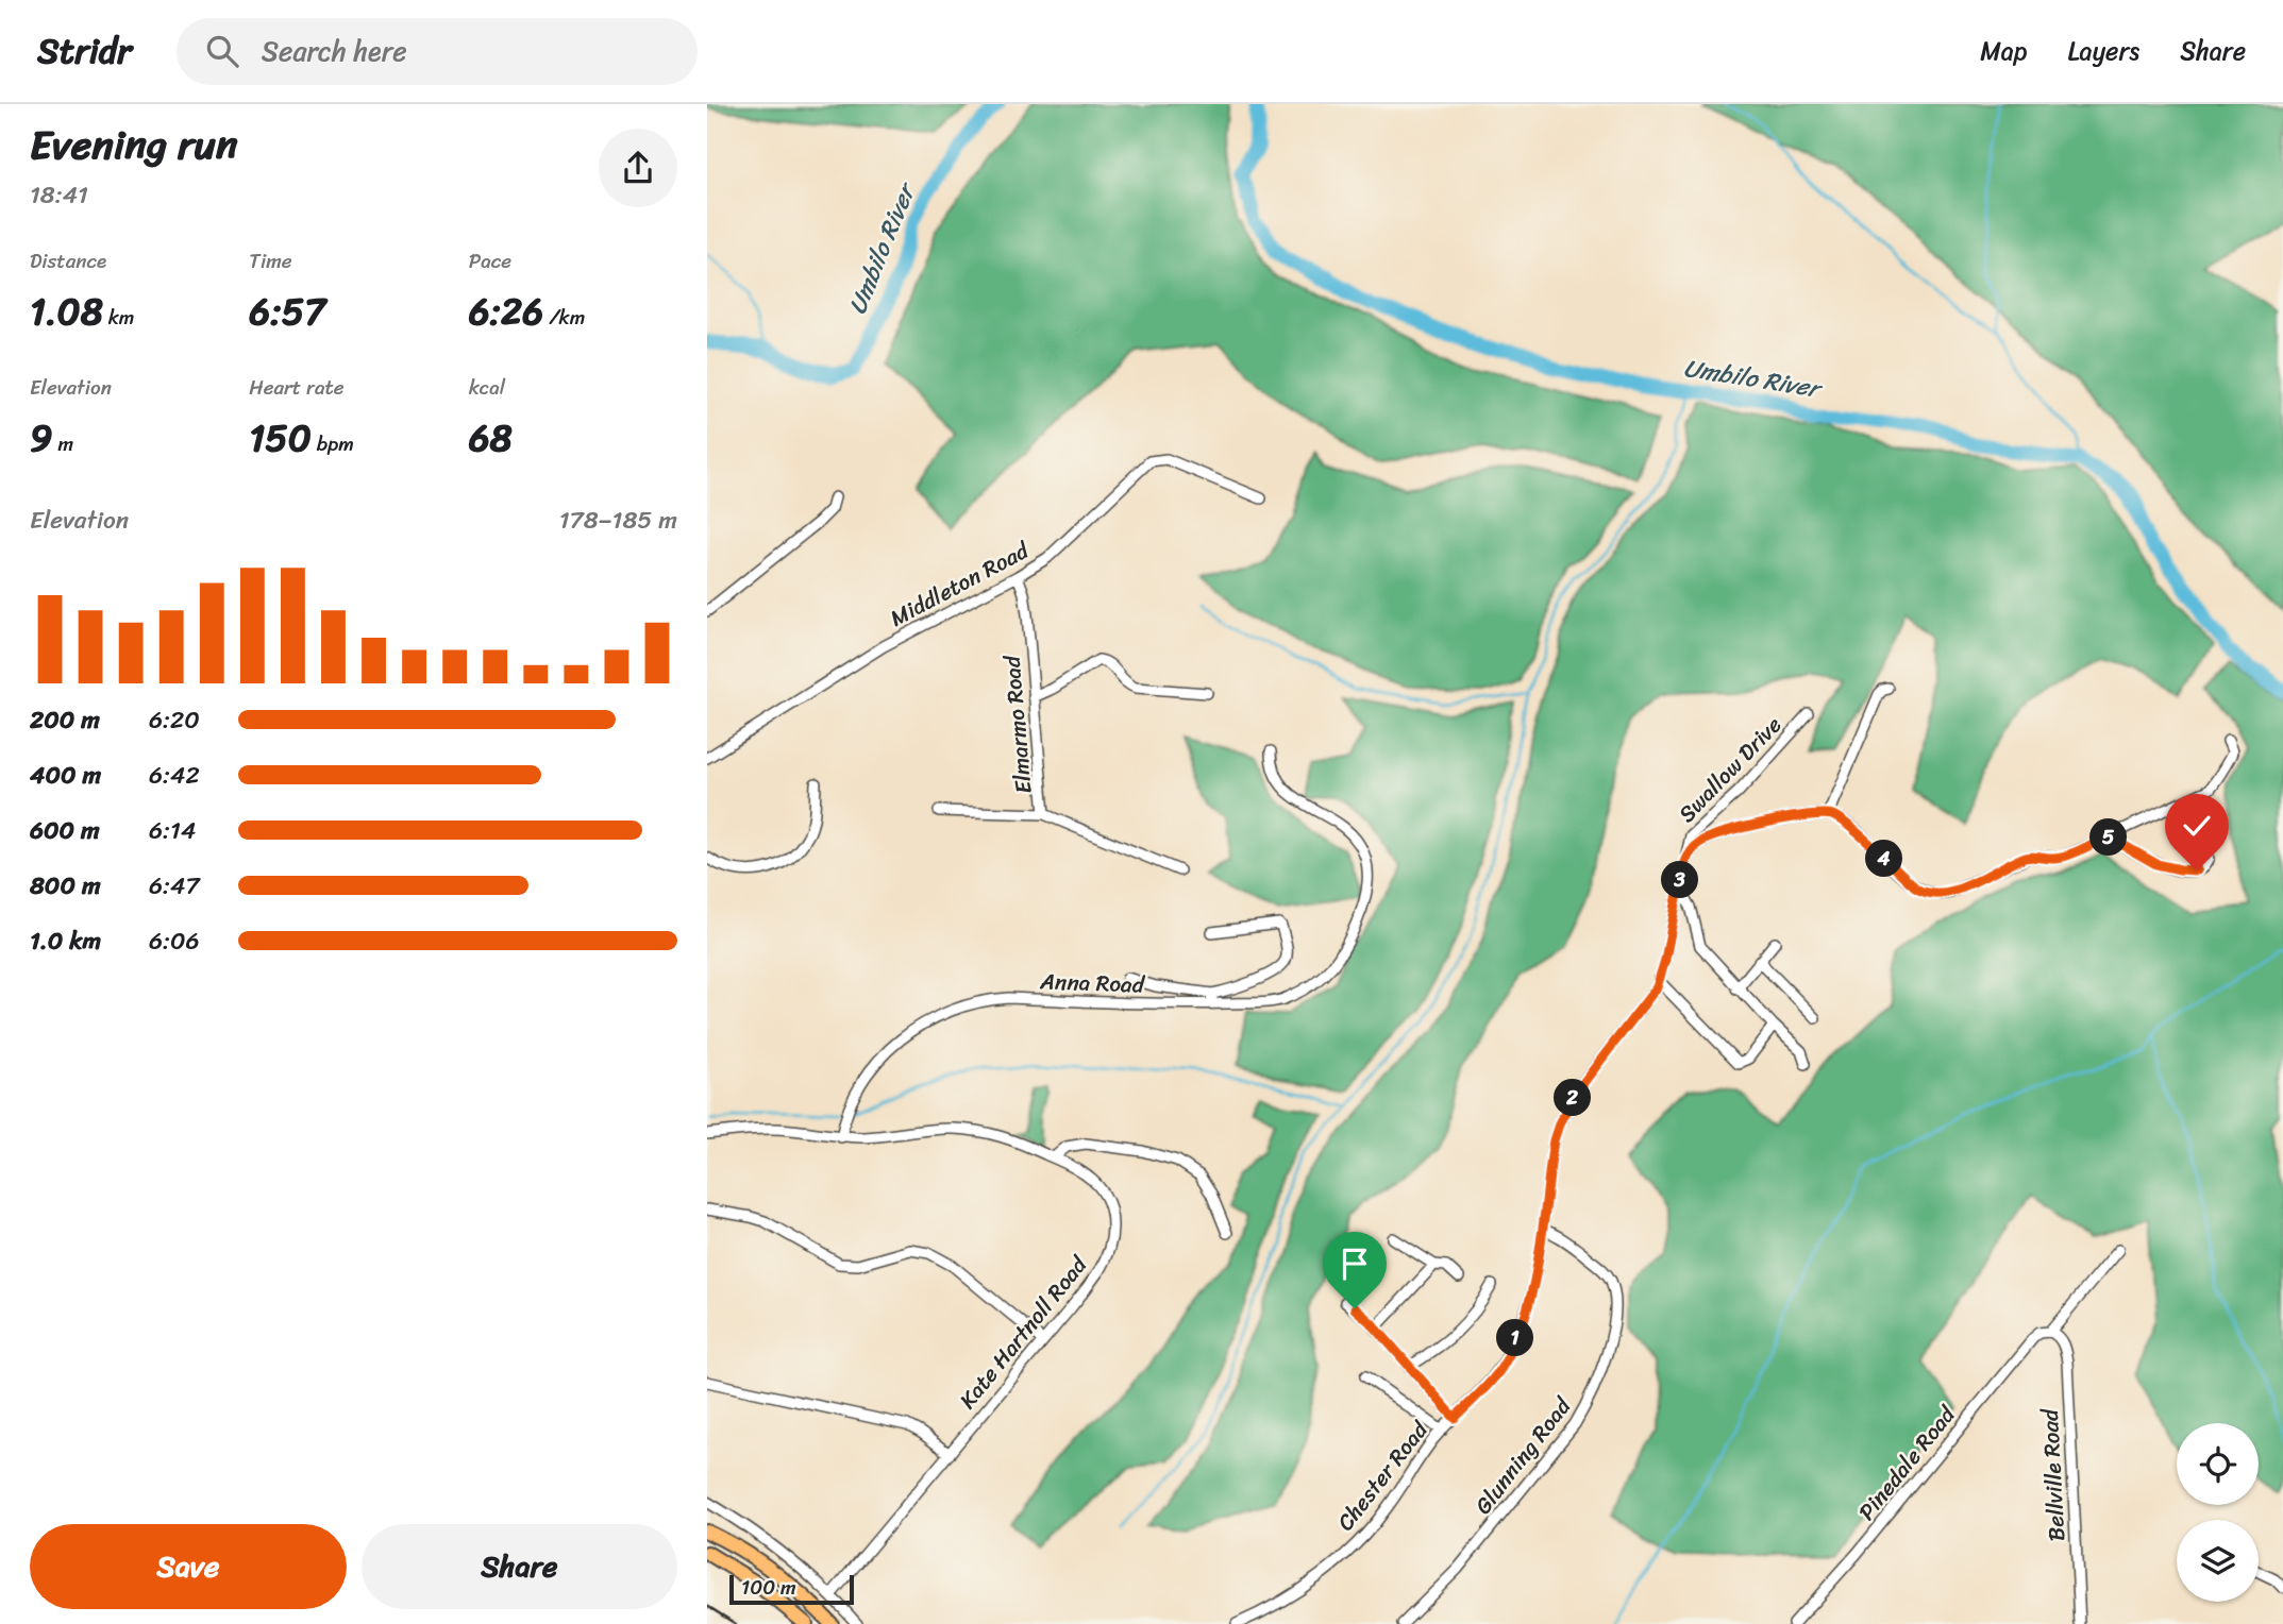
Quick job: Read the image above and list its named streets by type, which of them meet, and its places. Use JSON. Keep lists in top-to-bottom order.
{
  "streets": {
    "street": [
      "Middleton Road",
      "Elmarmo Road",
      "Swallow Drive",
      "Anna Road",
      "Kate Hartnoll Road",
      "Glunning Road",
      "Pinedale Road",
      "Bellville Road",
      "Chester Road"
    ]
  },
  "crossings": [
    ["Middleton Road", "Elmarmo Road"],
    ["Swallow Drive", "Chester Road"],
    ["Anna Road", "Kate Hartnoll Road"],
    ["Glunning Road", "Chester Road"],
    ["Pinedale Road", "Bellville Road"]
  ],
  "water": ["Umbilo River"],
  "scale_bar": "100 m",
  "page": {
    "header": "Stridr",
    "search": "Search here",
    "nav": ["Map", "Layers", "Share"],
    "heading": ["Evening run", "18:41"],
    "stats": [
      ["Distance", "1.08 km"],
      ["Time", "6:57"],
      ["Pace", "6:26 /km"],
      ["Elevation", "9 m"],
      ["Heart rate", "150 bpm"],
      ["kcal", "68"]
    ],
    "chart": ["Elevation", "178–185 m"],
    "list": [
      {
        "name": "200 m",
        "note": "6:20"
      },
      {
        "name": "400 m",
        "note": "6:42"
      },
      {
        "name": "600 m",
        "note": "6:14"
      },
      {
        "name": "800 m",
        "note": "6:47"
      },
      {
        "name": "1.0 km",
        "note": "6:06"
      }
    ],
    "pins": [
      "5",
      "4",
      "3",
      "2",
      "1"
    ],
    "buttons": ["Save", "Share"],
    "scale": "100 m"
  }
}
